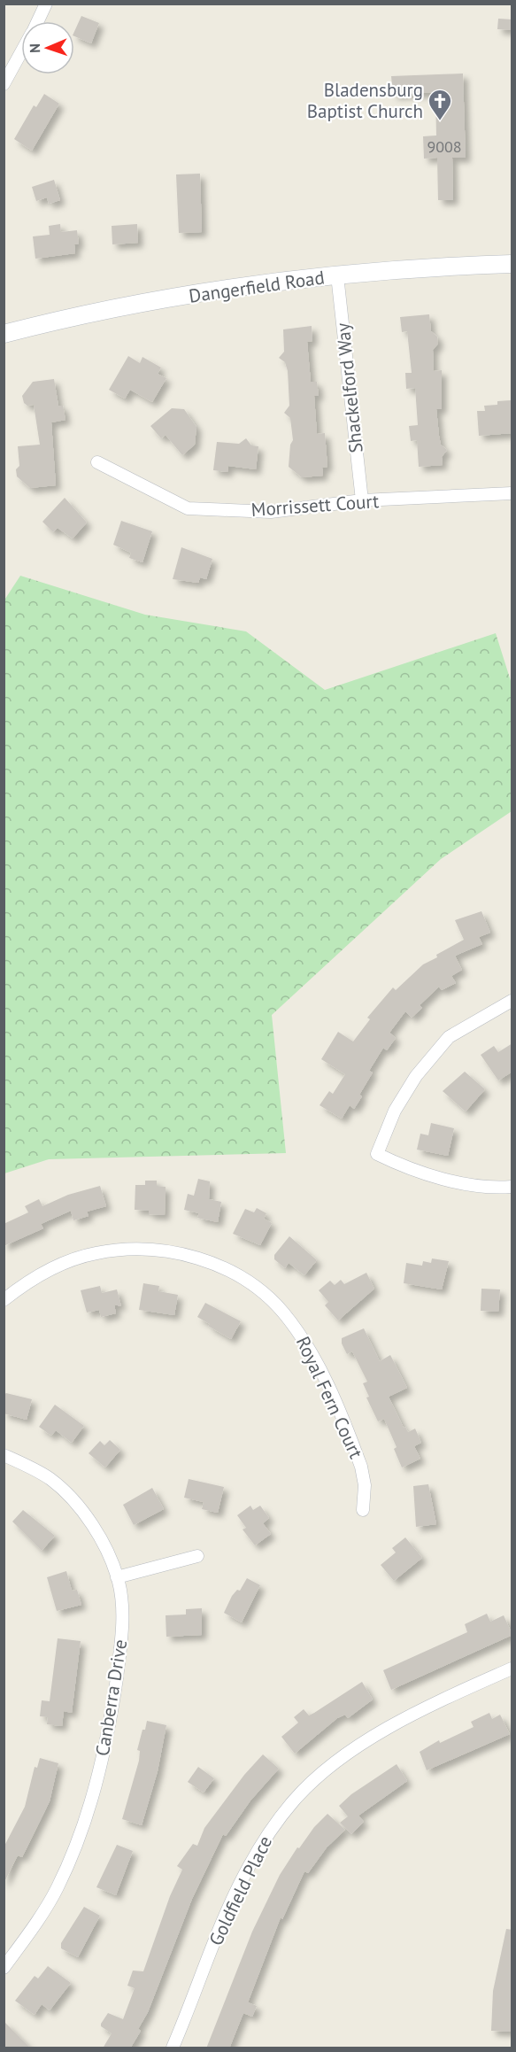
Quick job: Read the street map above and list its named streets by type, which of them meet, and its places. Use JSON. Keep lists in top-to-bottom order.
{
  "streets": {
    "street": [
      "Dangerfield Road",
      "Shackelford Way",
      "Morrissett Court",
      "Royal Fern Court",
      "Canberra Drive",
      "Goldfield Place"
    ]
  },
  "crossings": [
    ["Dangerfield Road", "Shackelford Way"],
    ["Shackelford Way", "Morrissett Court"]
  ],
  "places": {
    "church": ["Bladensburg Baptist Church"]
  },
  "house_numbers": ["9008"],
  "north": "left"
}
